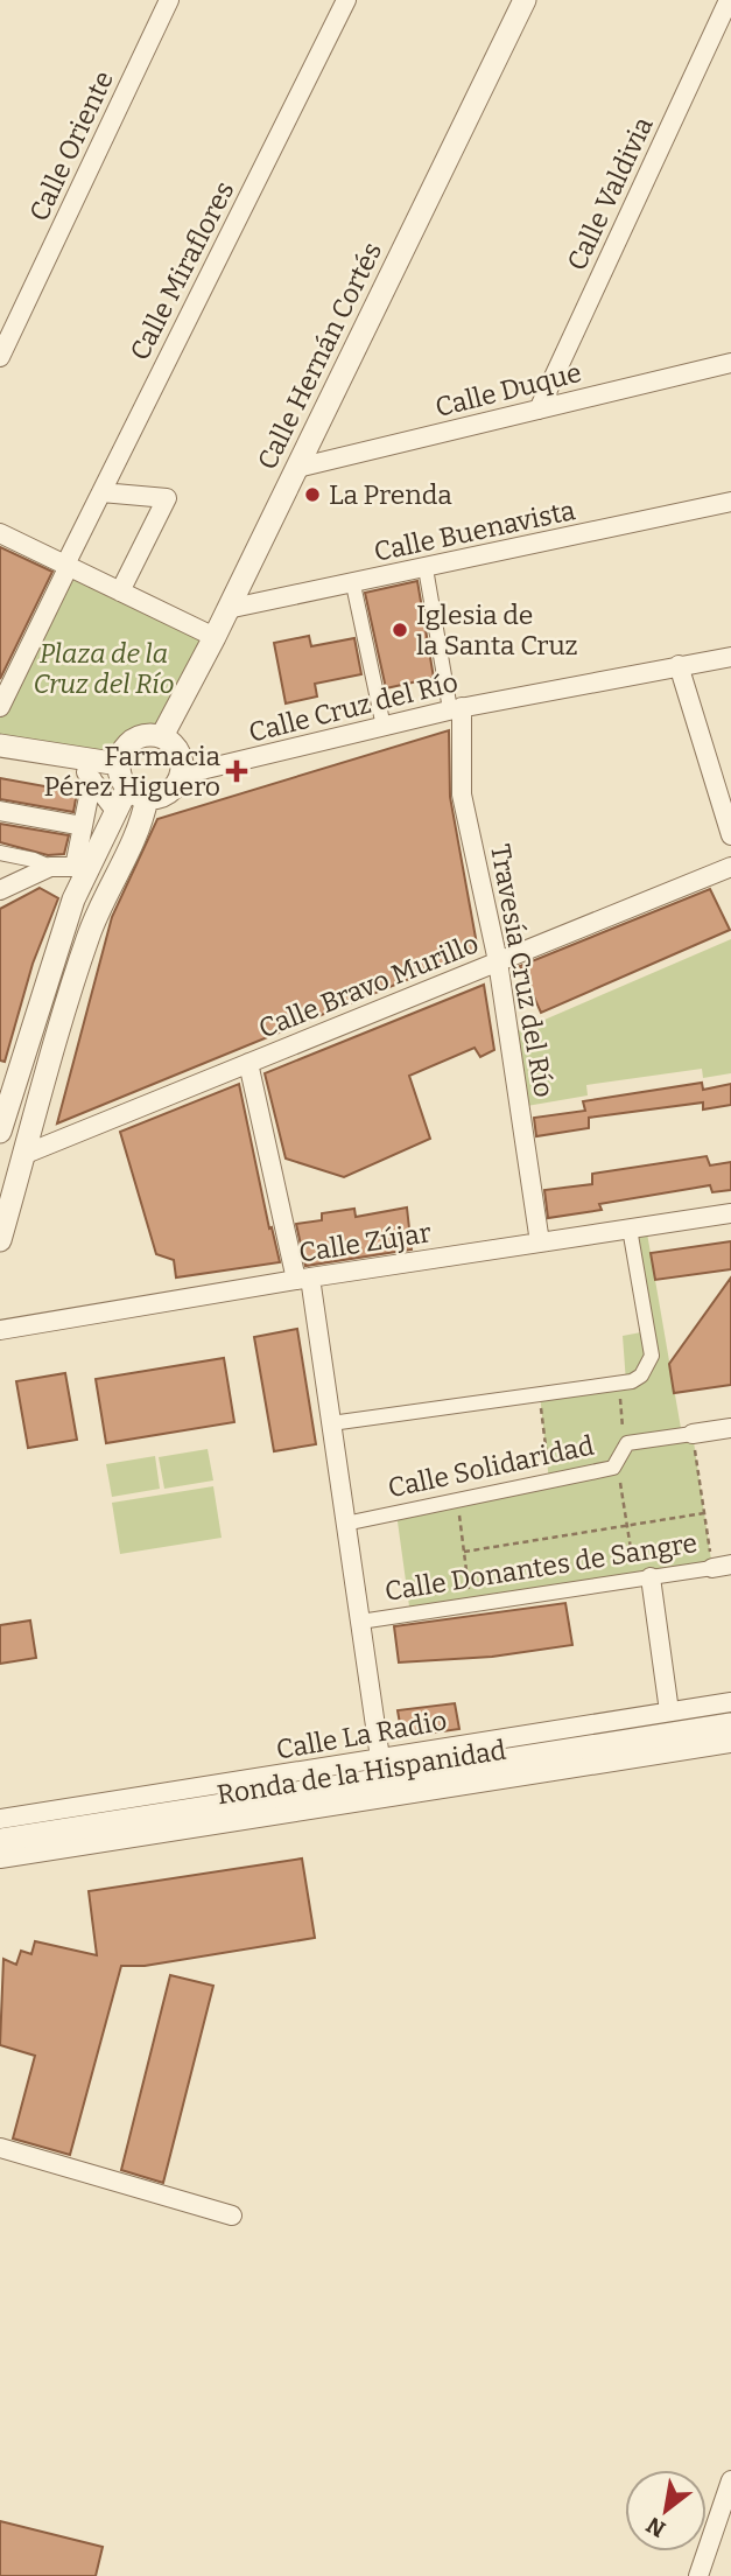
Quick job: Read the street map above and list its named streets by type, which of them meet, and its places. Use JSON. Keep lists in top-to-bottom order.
{
  "streets": {
    "street": [
      "Calle Oriente",
      "Calle Valdivia",
      "Calle Miraflores",
      "Calle Hernán Cortés",
      "Calle Duque",
      "Calle Buenavista",
      "Calle Cruz del Río",
      "Travesía Cruz del Río",
      "Calle Bravo Murillo",
      "Calle Zújar",
      "Calle Solidaridad",
      "Calle Donantes de Sangre",
      "Calle La Radio",
      "Ronda de la Hispanidad"
    ]
  },
  "crossings": [
    ["Calle Valdivia", "Calle Duque"],
    ["Calle Hernán Cortés", "Calle Duque"],
    ["Calle Hernán Cortés", "Calle Buenavista"],
    ["Calle Hernán Cortés", "Calle Cruz del Río"],
    ["Calle Cruz del Río", "Travesía Cruz del Río"],
    ["Travesía Cruz del Río", "Calle Bravo Murillo"],
    ["Travesía Cruz del Río", "Calle Zújar"]
  ],
  "parks": ["Plaza de la Cruz del Río"],
  "places": {
    "other": ["La Prenda", "Iglesia de la Santa Cruz"],
    "health": ["Farmacia Pérez Higuero"]
  },
  "north": "bottom left"
}
